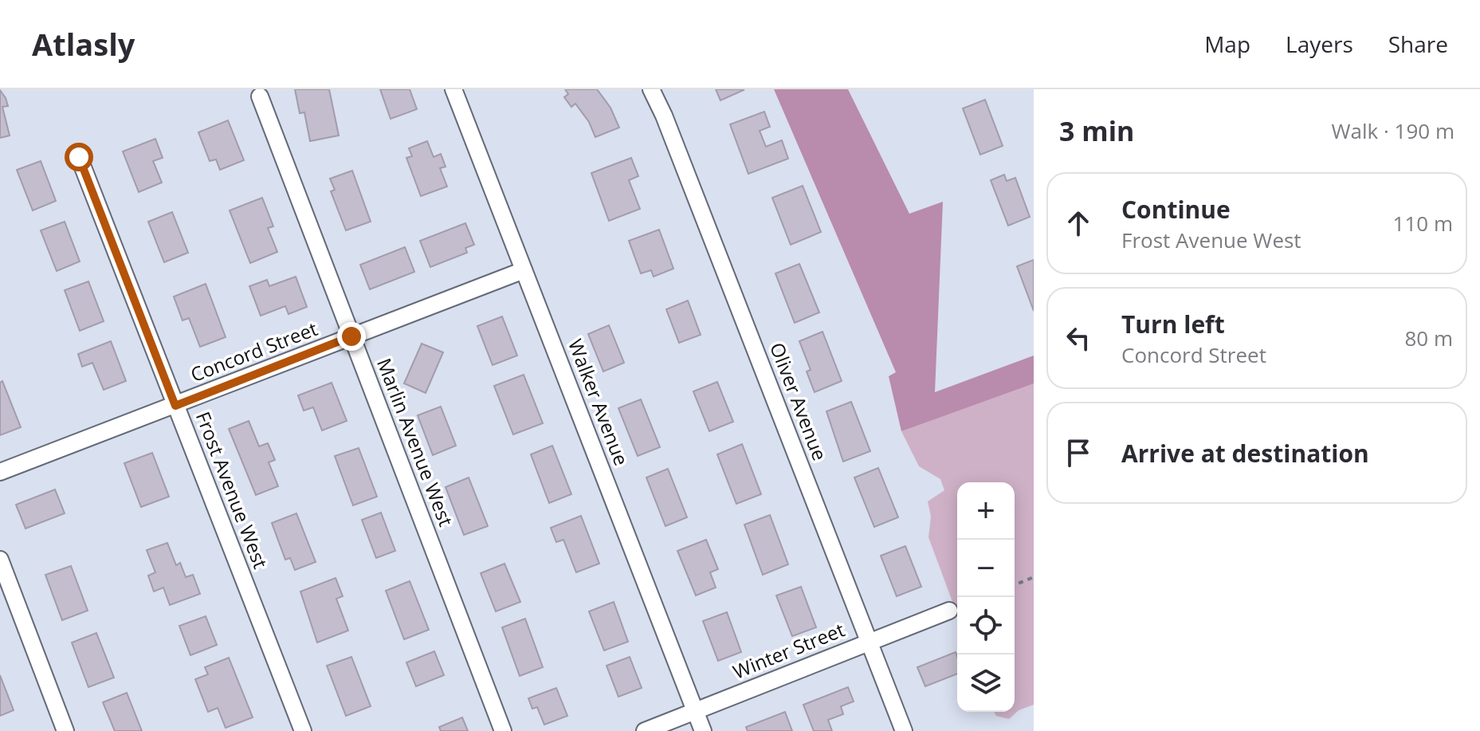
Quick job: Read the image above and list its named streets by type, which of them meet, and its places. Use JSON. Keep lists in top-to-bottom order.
{
  "streets": {
    "street": [
      "Concord Street",
      "Oliver Avenue",
      "Walker Avenue",
      "Marlin Avenue West",
      "Frost Avenue West",
      "Winter Street"
    ]
  },
  "crossings": [
    ["Concord Street", "Walker Avenue"],
    ["Concord Street", "Marlin Avenue West"],
    ["Concord Street", "Frost Avenue West"],
    ["Oliver Avenue", "Winter Street"],
    ["Walker Avenue", "Winter Street"]
  ],
  "page": {
    "header": "Atlasly",
    "nav": ["Map", "Layers", "Share"],
    "heading": ["3 min", "Walk · 190 m"],
    "list": [
      ["Continue", "Frost Avenue West", "110 m"],
      ["Turn left", "Concord Street", "80 m"],
      "Arrive at destination"
    ],
    "map_buttons": ["+", "−"]
  }
}
